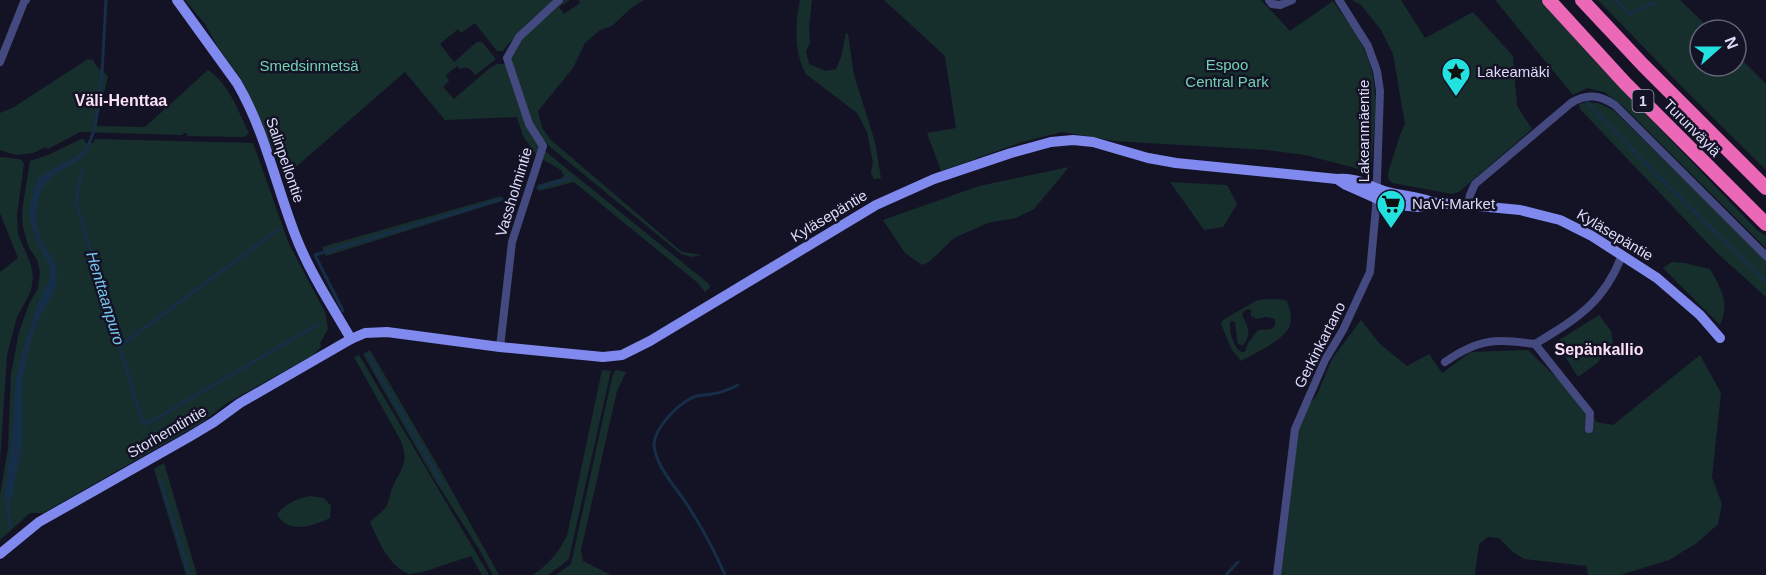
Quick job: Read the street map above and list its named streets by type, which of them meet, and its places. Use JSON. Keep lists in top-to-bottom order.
{
  "streets": {
    "highway": ["1", "Turunväylä"],
    "main road": ["Salinpellontie", "Kyläsepäntie", "Storhemtintie"],
    "street": ["Lakeanmäentie", "Vassholmintie", "Gerkinkartano"]
  },
  "crossings": [
    ["Lakeanmäentie", "Kyläsepäntie"],
    ["Lakeanmäentie", "Gerkinkartano"],
    ["Salinpellontie", "Kyläsepäntie"],
    ["Salinpellontie", "Storhemtintie"],
    ["Vassholmintie", "Kyläsepäntie"],
    ["Kyläsepäntie", "Gerkinkartano"],
    ["Kyläsepäntie", "Storhemtintie"]
  ],
  "districts": ["Väli-Henttaa", "Sepänkallio"],
  "water": ["Henttaanpuro"],
  "parks": ["Espoo Central Park", "Smedsinmetsä"],
  "places": {
    "place": ["Lakeamäki"],
    "supermarket": ["NaVi-Market"]
  },
  "north": "right"
}
